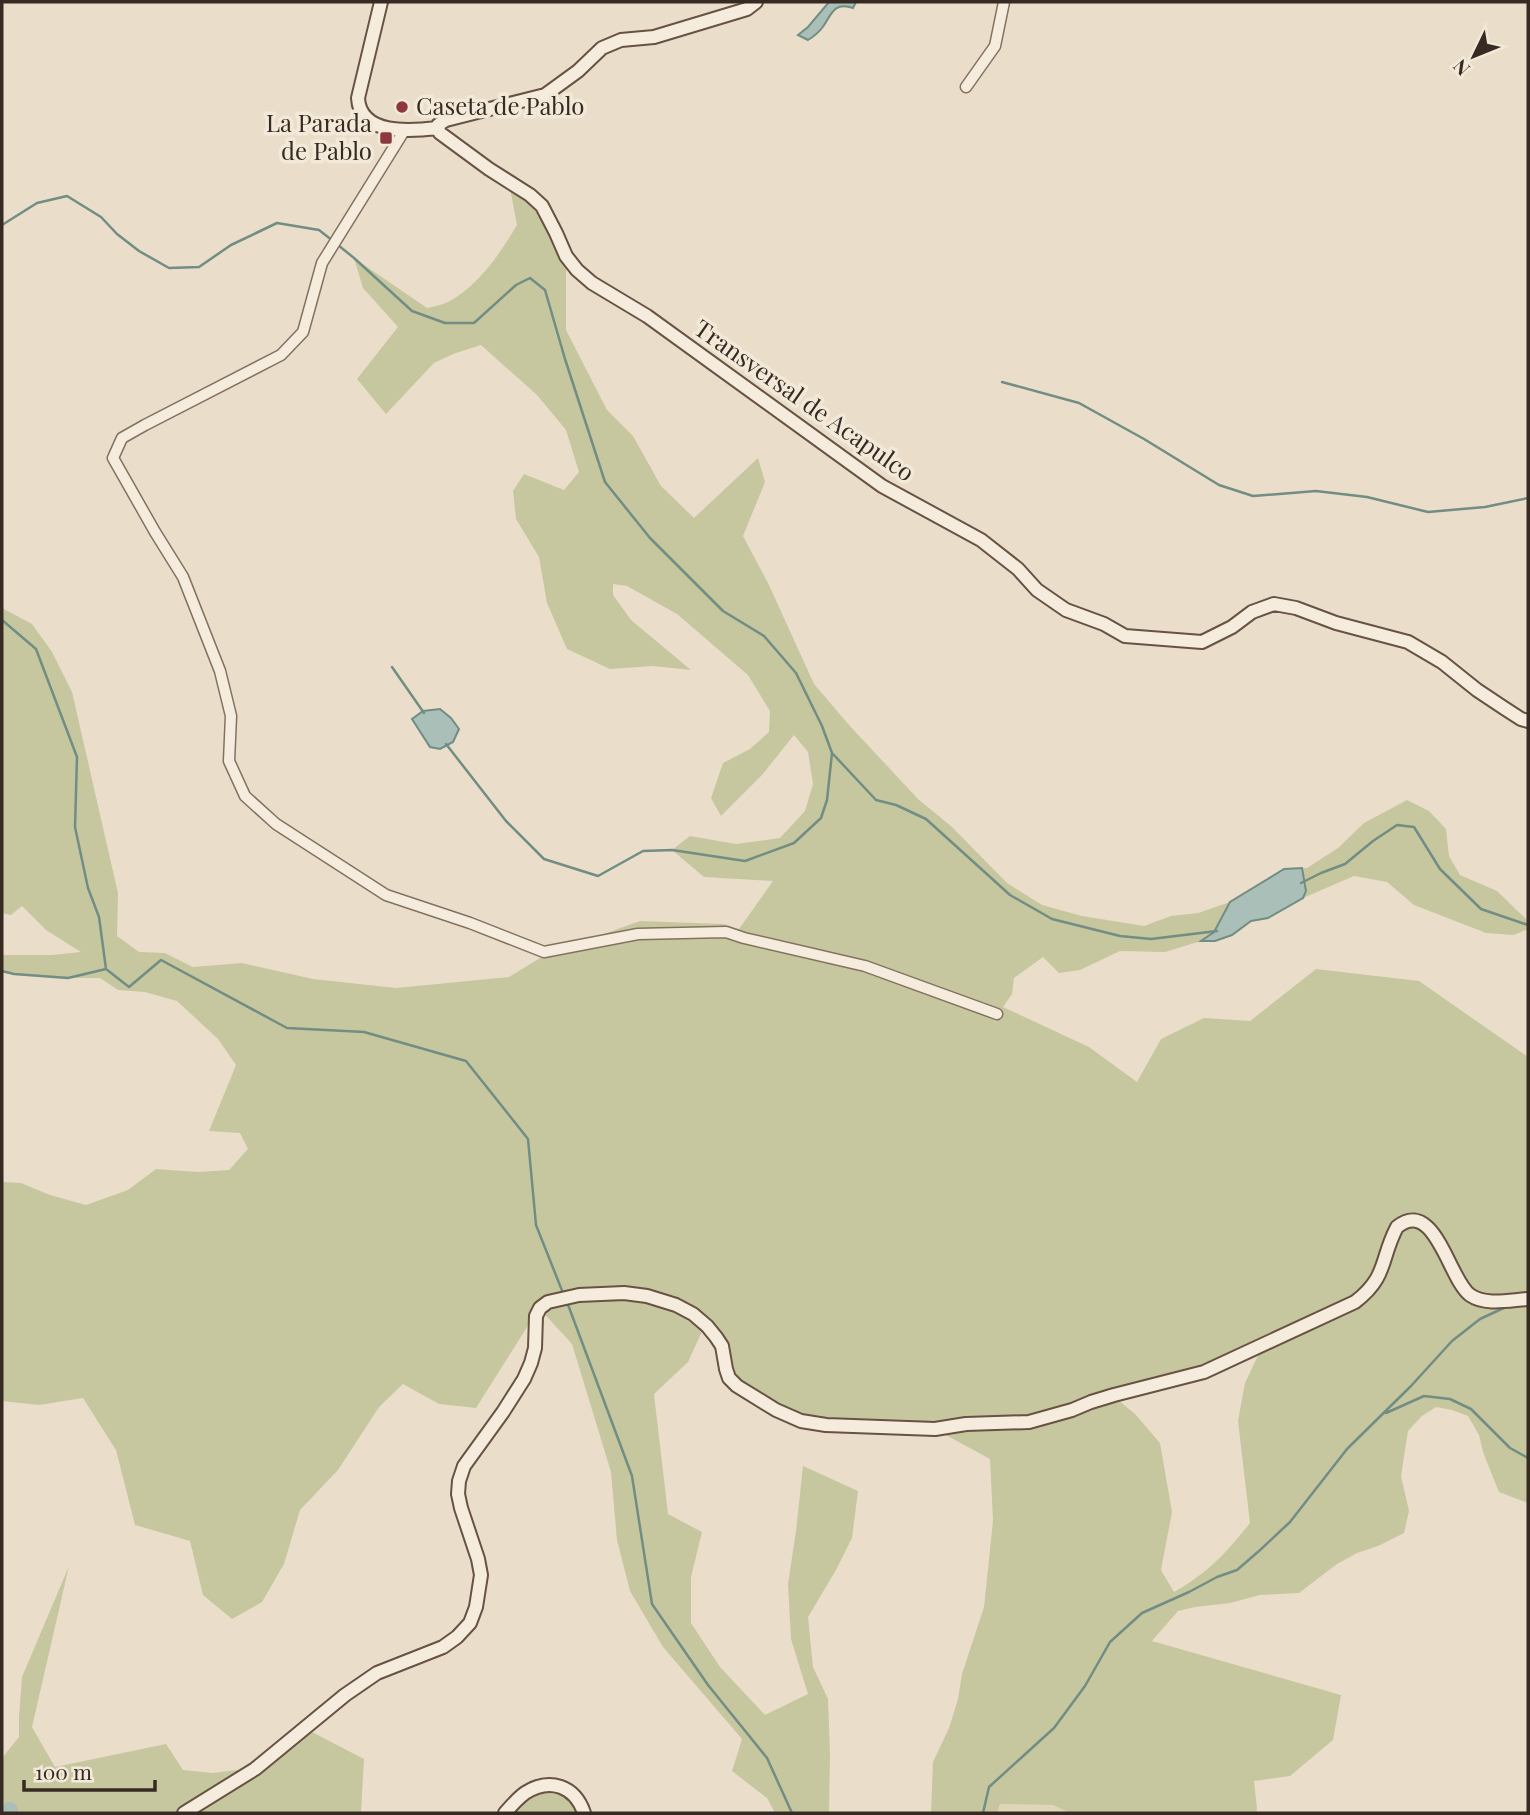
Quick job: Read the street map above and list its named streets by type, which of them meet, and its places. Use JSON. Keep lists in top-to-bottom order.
{
  "streets": {
    "street": ["Transversal de Acapulco"]
  },
  "places": {
    "other": ["Caseta de Pablo"],
    "transit": ["La Parada de Pablo"]
  },
  "scale_bar": "100 m",
  "north": "bottom left"
}
